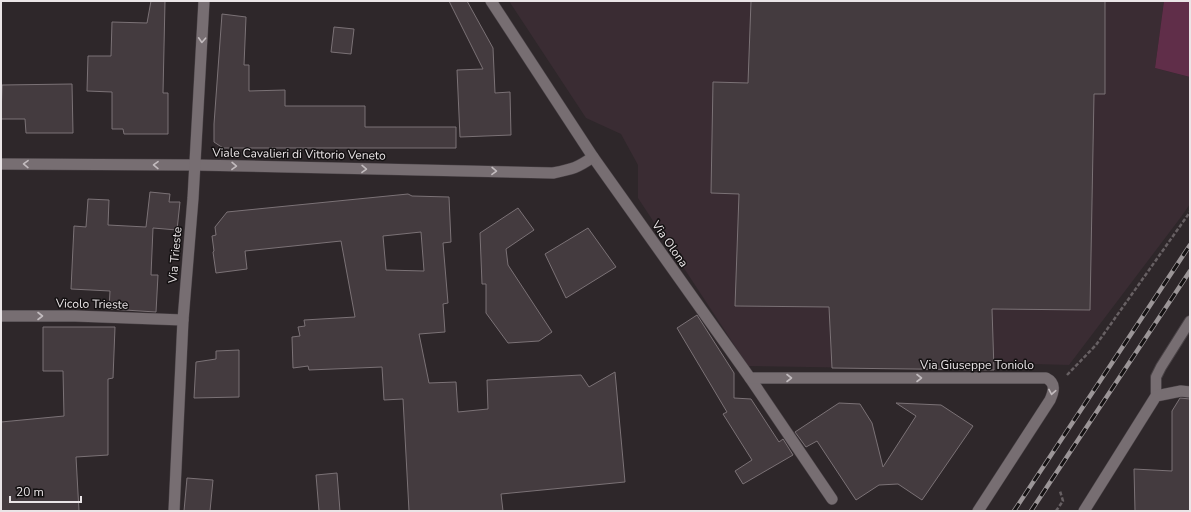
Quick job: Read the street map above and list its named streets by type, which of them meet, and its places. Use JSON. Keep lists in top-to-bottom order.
{
  "streets": {
    "street": [
      "Viale Cavalieri di Vittorio Veneto",
      "Via Olona",
      "Via Trieste",
      "Vicolo Trieste",
      "Via Giuseppe Toniolo"
    ]
  },
  "crossings": [
    ["Viale Cavalieri di Vittorio Veneto", "Via Olona"],
    ["Viale Cavalieri di Vittorio Veneto", "Via Trieste"],
    ["Via Olona", "Via Giuseppe Toniolo"],
    ["Via Trieste", "Vicolo Trieste"]
  ],
  "one_way": ["Vicolo Trieste", "Via Giuseppe Toniolo"],
  "scale_bar": "20 m"
}
